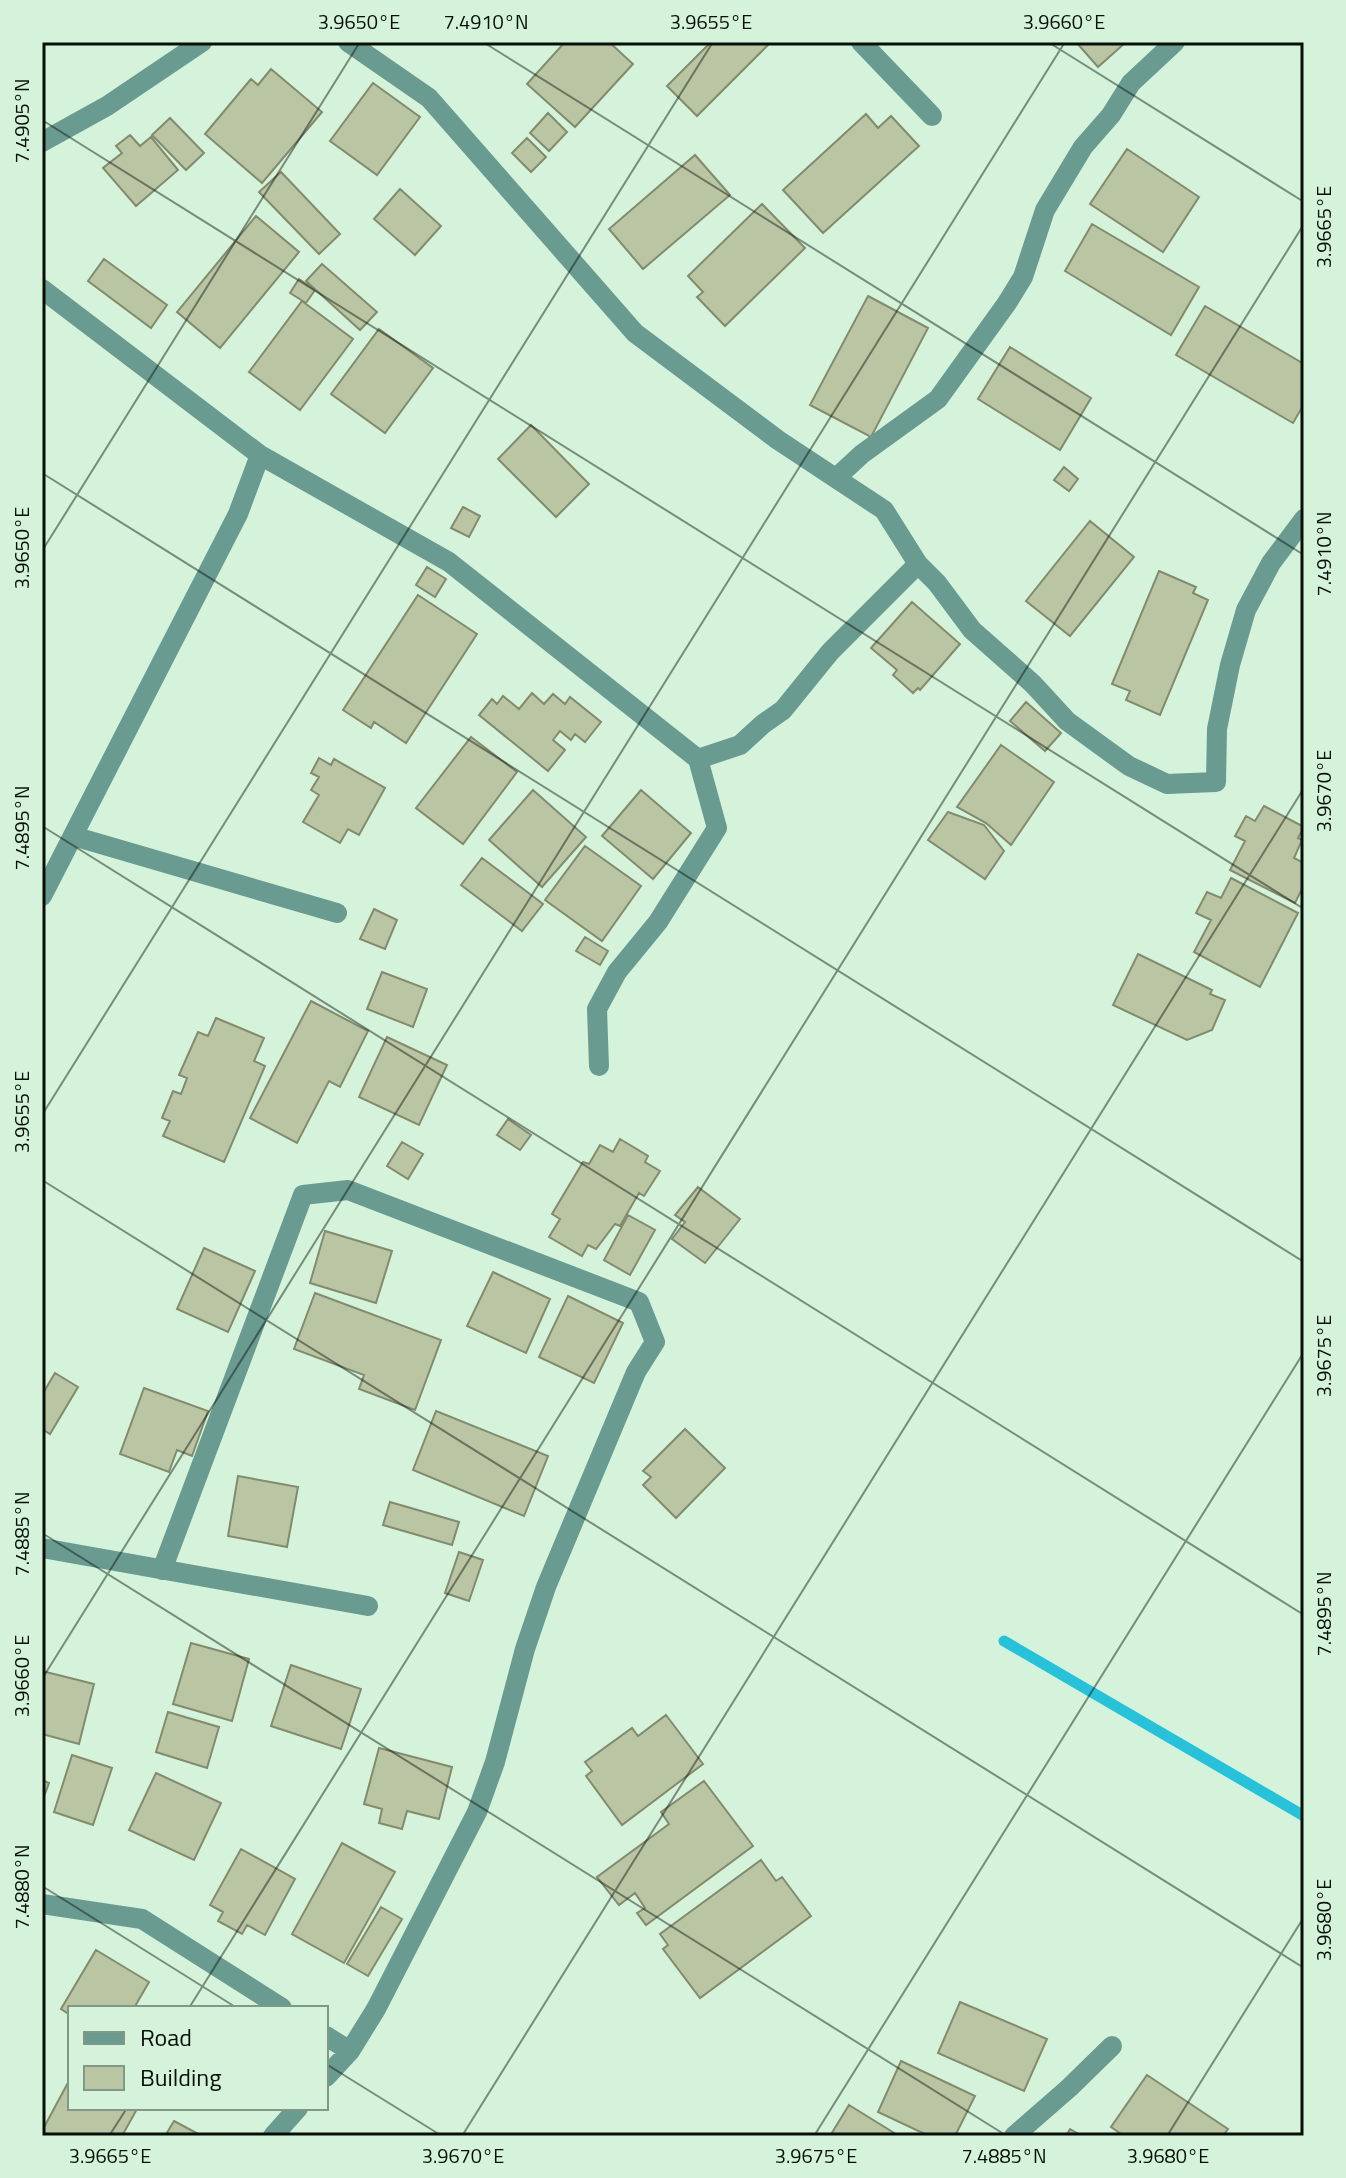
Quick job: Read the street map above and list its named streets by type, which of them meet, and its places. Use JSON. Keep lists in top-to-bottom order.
{
  "legend": ["Road", "Building"],
  "coordinates": [
    "3.9650°E",
    "7.4910°N",
    "3.9655°E",
    "3.9660°E",
    "7.4905°N",
    "3.9665°E",
    "3.9670°E",
    "7.4895°N",
    "3.9675°E",
    "7.4885°N",
    "7.4880°N",
    "3.9680°E"
  ]
}
